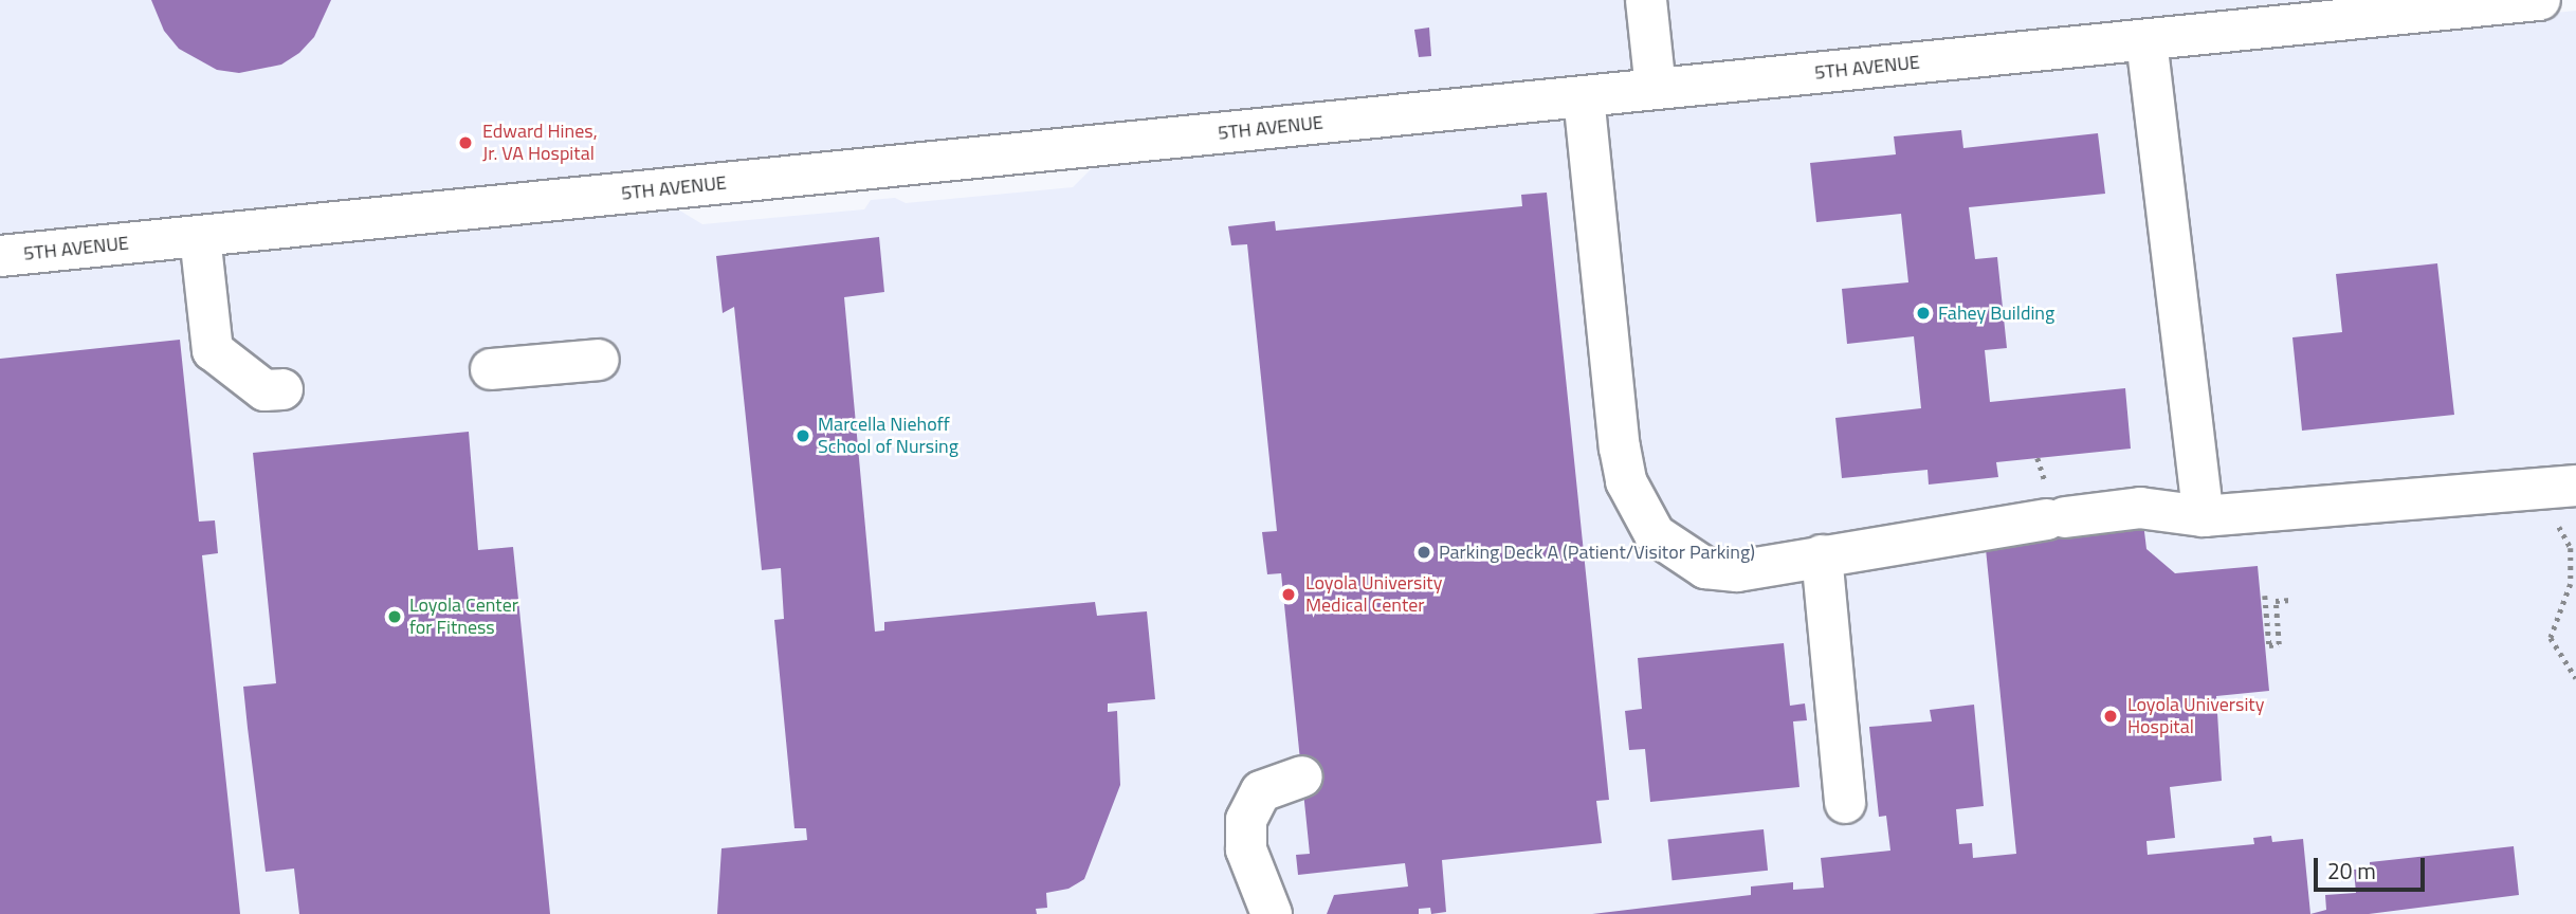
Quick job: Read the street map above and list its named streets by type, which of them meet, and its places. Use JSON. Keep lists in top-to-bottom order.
{
  "streets": {
    "street": ["5TH AVENUE"]
  },
  "places": [
    "Edward Hines, Jr. VA Hospital",
    "Fahey Building",
    "Marcella Niehoff School of Nursing",
    "Parking Deck A (Patient/Visitor Parking)",
    "Loyola University Medical Center",
    "Loyola Center for Fitness",
    "Loyola University Hospital"
  ],
  "scale_bar": "20 m"
}
